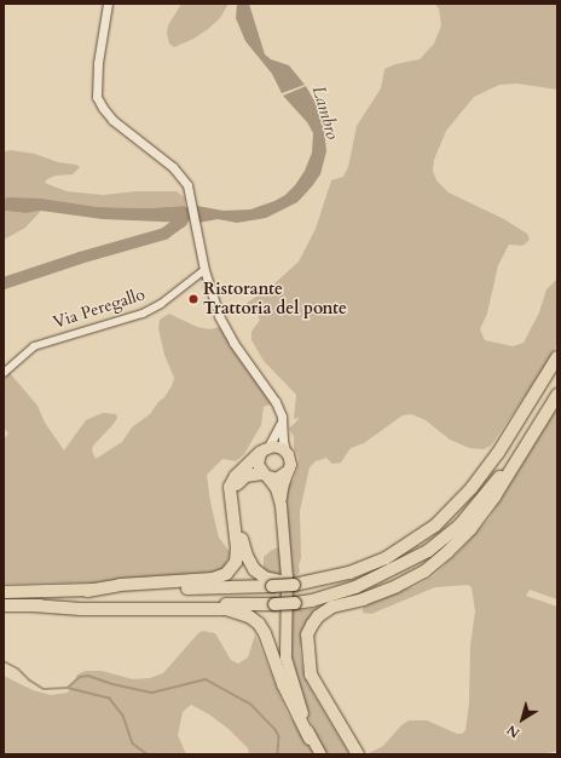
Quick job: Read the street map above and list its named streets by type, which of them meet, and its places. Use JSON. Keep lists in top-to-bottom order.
{
  "streets": {
    "street": ["Via Peregallo"]
  },
  "water": ["Lambro"],
  "places": ["Ristorante Trattoria del ponte"],
  "north": "bottom left"
}
